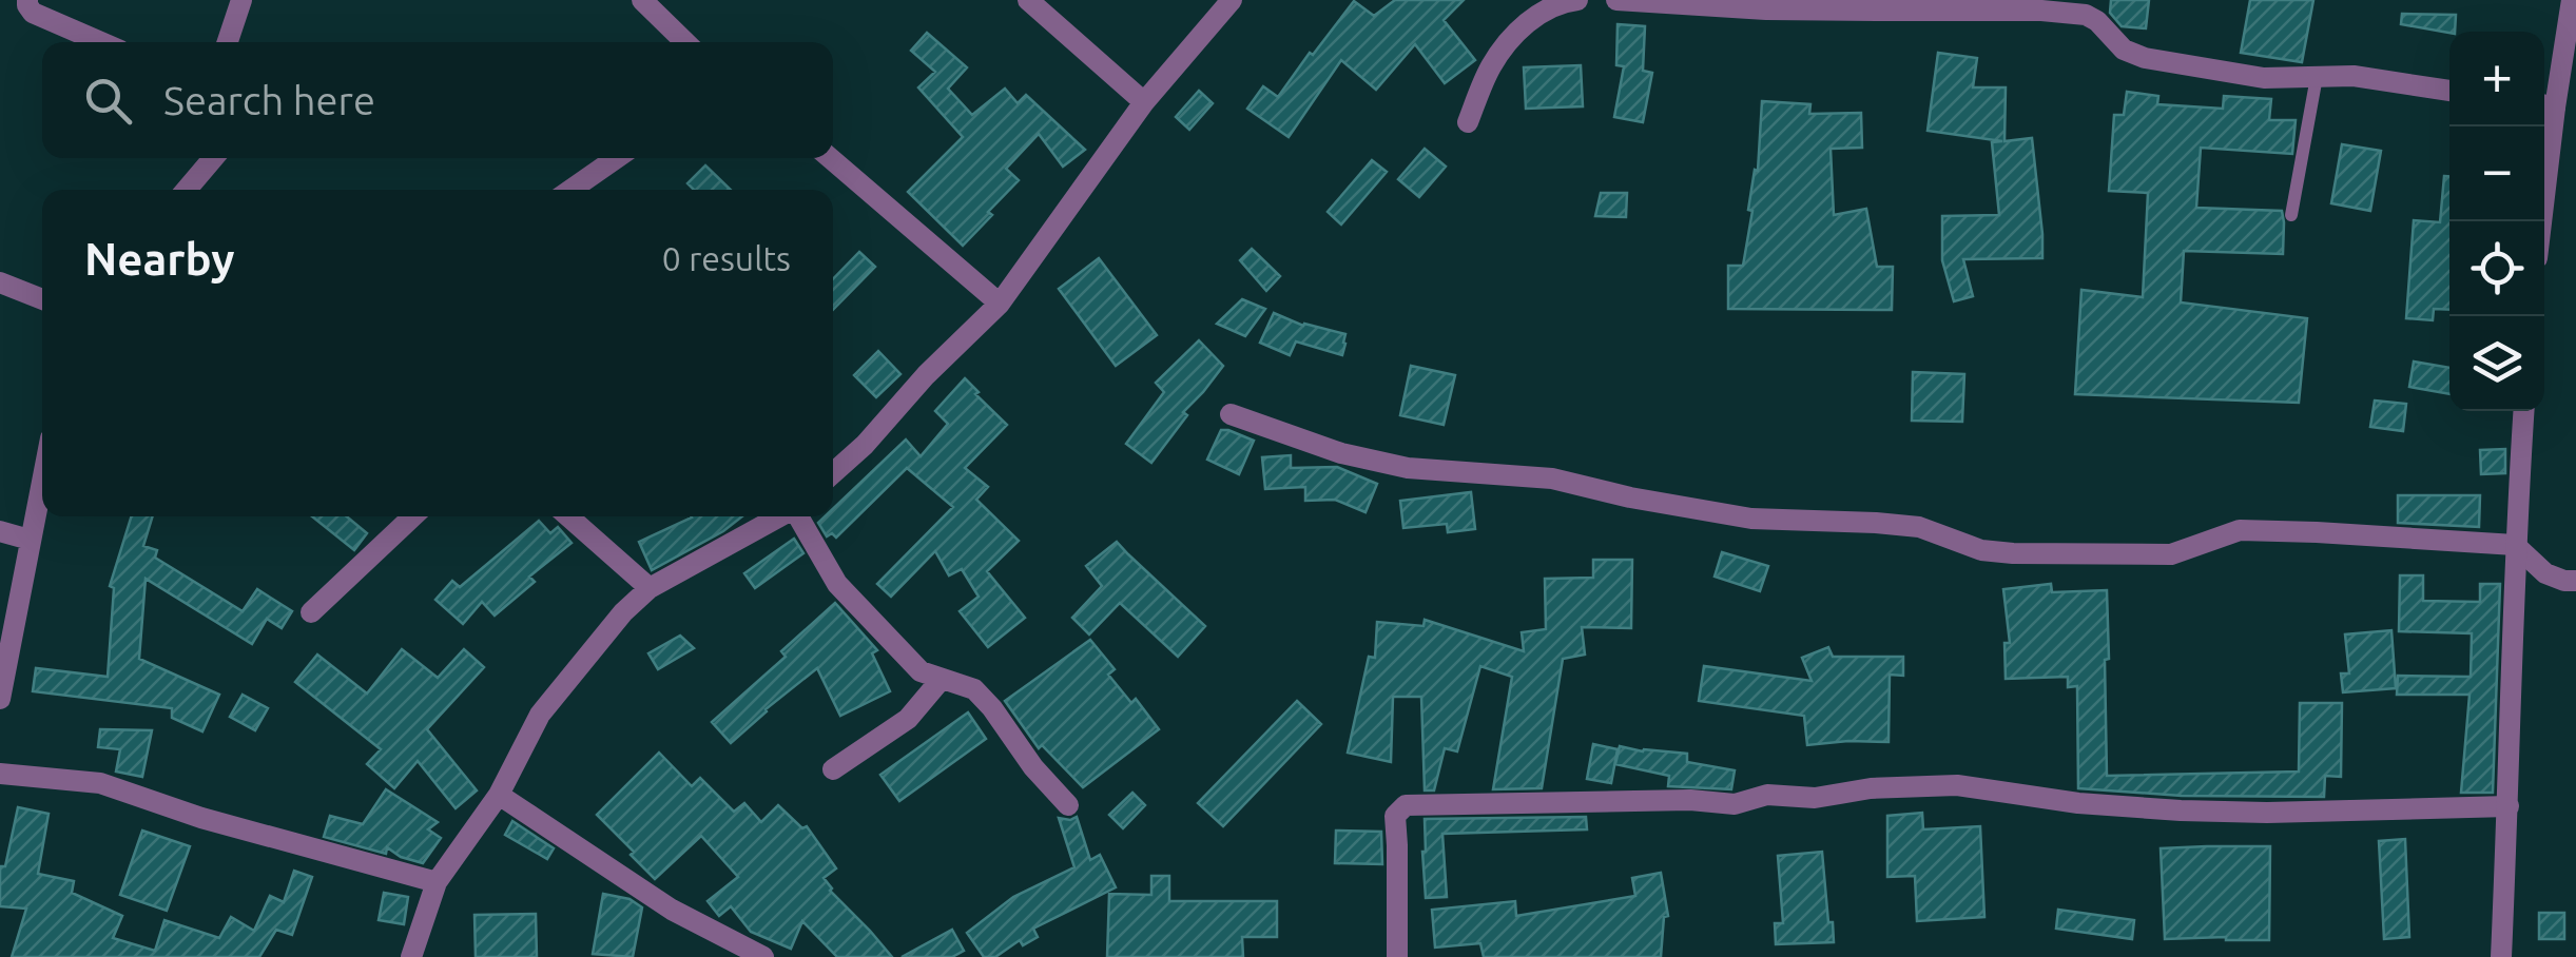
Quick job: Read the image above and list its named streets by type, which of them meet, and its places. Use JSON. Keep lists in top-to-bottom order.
{
  "page": {
    "map_buttons": ["+", "−"],
    "search": "Search here",
    "heading": ["Nearby", "0 results"]
  }
}
